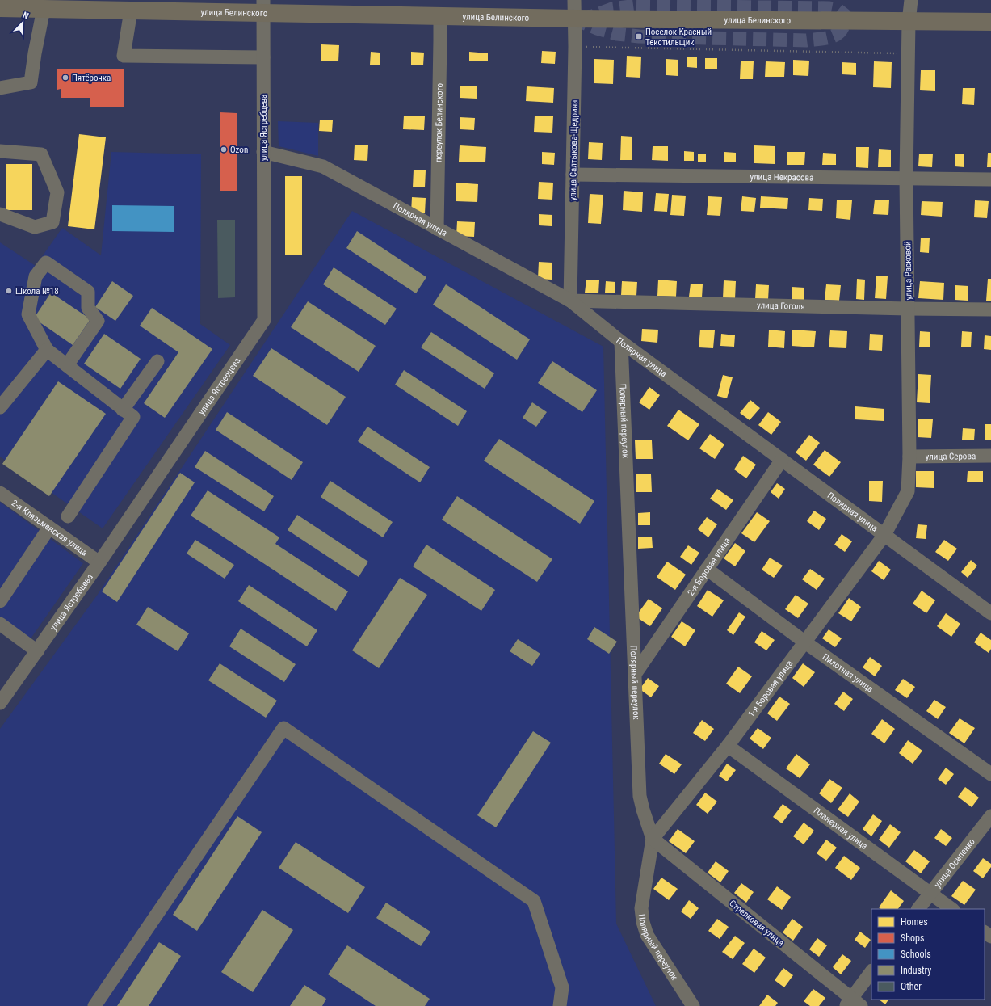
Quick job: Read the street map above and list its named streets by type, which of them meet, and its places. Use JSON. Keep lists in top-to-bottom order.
{
  "streets": {
    "main road": ["улица Белинского"],
    "street": [
      "переулок Белинского",
      "улица Ястребцева",
      "улица Салтыкова-Щедрина",
      "улица Некрасова",
      "Полярная улица",
      "улица Расковой",
      "улица Гоголя",
      "Полярный переулок",
      "улица Серова",
      "2-я Клязьменская улица",
      "2-я Боровая улица",
      "Пилотная улица",
      "1-я Боровая улица",
      "Планерная улица",
      "улица Осипенко",
      "Стрелковая улица"
    ]
  },
  "crossings": [
    ["улица Белинского", "переулок Белинского"],
    ["улица Белинского", "улица Ястребцева"],
    ["улица Белинского", "улица Салтыкова-Щедрина"],
    ["улица Белинского", "улица Расковой"],
    ["переулок Белинского", "Полярная улица"],
    ["улица Ястребцева", "Полярная улица"],
    ["улица Ястребцева", "2-я Клязьменская улица"],
    ["улица Салтыкова-Щедрина", "улица Некрасова"],
    ["улица Салтыкова-Щедрина", "Полярная улица"],
    ["улица Салтыкова-Щедрина", "улица Гоголя"],
    ["улица Некрасова", "улица Расковой"],
    ["Полярная улица", "улица Расковой"],
    ["Полярная улица", "улица Гоголя"],
    ["Полярная улица", "Полярный переулок"],
    ["Полярная улица", "2-я Боровая улица"],
    ["Полярная улица", "1-я Боровая улица"],
    ["улица Расковой", "улица Гоголя"],
    ["улица Расковой", "улица Серова"],
    ["улица Расковой", "1-я Боровая улица"],
    ["Полярный переулок", "2-я Боровая улица"],
    ["Полярный переулок", "1-я Боровая улица"],
    ["Полярный переулок", "Стрелковая улица"],
    ["2-я Боровая улица", "Пилотная улица"],
    ["Пилотная улица", "1-я Боровая улица"],
    ["1-я Боровая улица", "Планерная улица"],
    ["1-я Боровая улица", "Стрелковая улица"],
    ["Планерная улица", "улица Осипенко"]
  ],
  "places": {
    "transit": ["Поселок Красный Текстильщик"],
    "other": ["Пятёрочка", "Ozon", "Школа №18"]
  },
  "legend": [
    "Homes",
    "Shops",
    "Schools",
    "Industry",
    "Other"
  ],
  "north": "top right"
}
